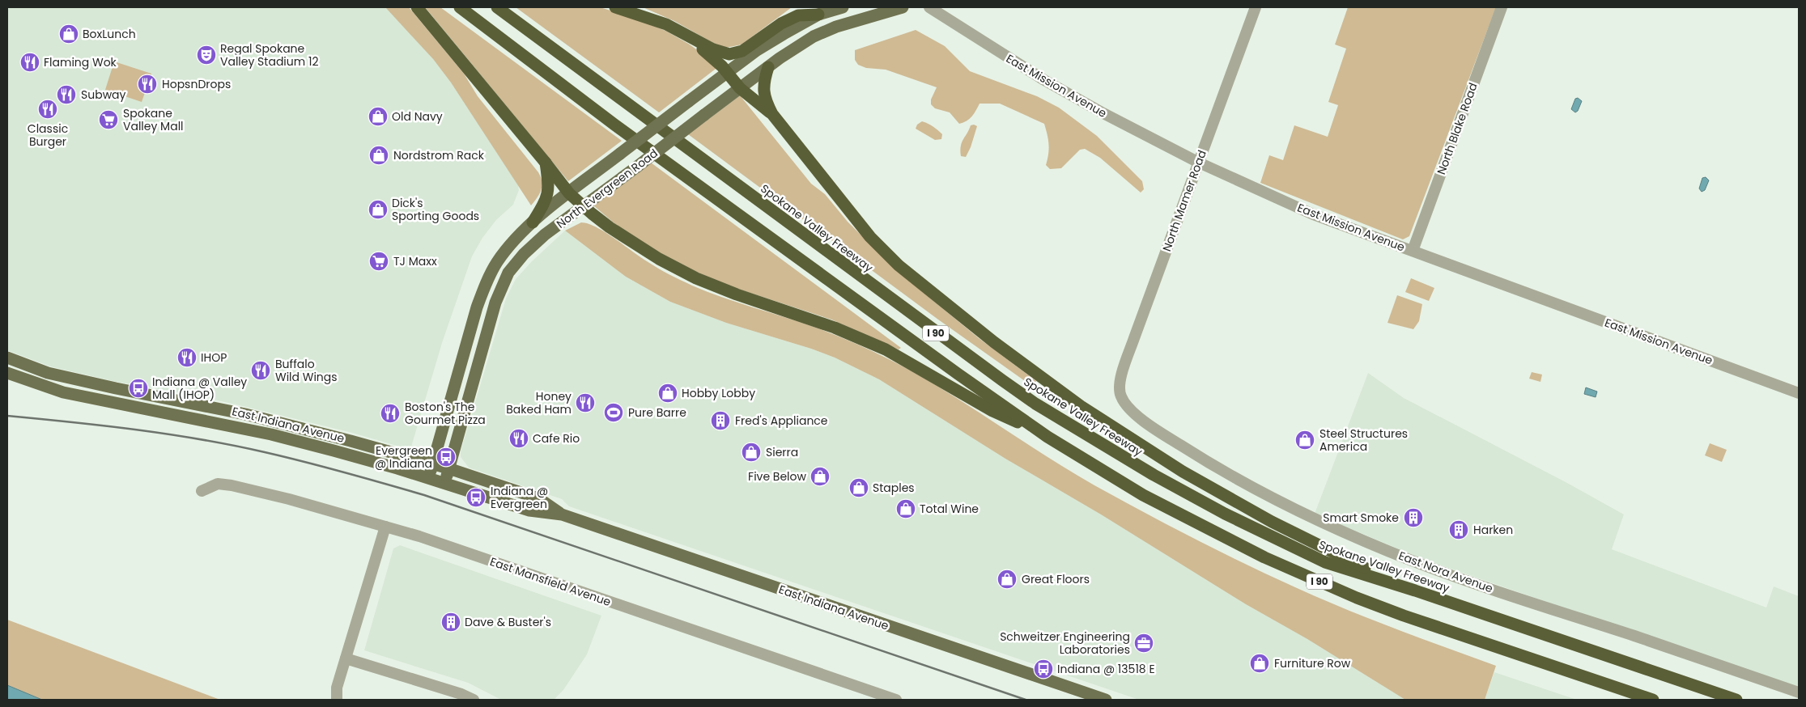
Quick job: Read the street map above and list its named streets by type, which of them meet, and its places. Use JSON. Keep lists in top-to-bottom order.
{
  "streets": {
    "highway": ["Spokane Valley Freeway", "I 90"],
    "main road": ["North Evergreen Road", "East Indiana Avenue"],
    "street": [
      "East Mission Avenue",
      "North Blake Road",
      "North Mamer Road",
      "East Nora Avenue",
      "East Mansfield Avenue"
    ]
  },
  "crossings": [
    ["East Mission Avenue", "North Blake Road"],
    ["East Mission Avenue", "North Mamer Road"],
    ["North Evergreen Road", "East Indiana Avenue"],
    ["North Mamer Road", "East Nora Avenue"]
  ],
  "places": {
    "shop": [
      "BoxLunch",
      "Old Navy",
      "Nordstrom Rack",
      "Dick's Sporting Goods",
      "Hobby Lobby",
      "Steel Structures America",
      "Sierra",
      "Five Below",
      "Staples",
      "Total Wine",
      "Great Floors",
      "Furniture Row"
    ],
    "theatre": ["Regal Spokane Valley Stadium 12"],
    "restaurant": [
      "Flaming Wok",
      "HopsnDrops",
      "Subway",
      "Classic Burger",
      "IHOP",
      "Buffalo Wild Wings",
      "Honey Baked Ham",
      "Boston's The Gourmet Pizza",
      "Cafe Rio"
    ],
    "supermarket": ["Spokane Valley Mall", "TJ Maxx"],
    "bus stop": [
      "Indiana @ Valley Mall (IHOP)",
      "Evergreen @ Indiana",
      "Indiana @ Evergreen",
      "Indiana @ 13518 E"
    ],
    "sports": ["Pure Barre"],
    "building": [
      "Fred's Appliance",
      "Smart Smoke",
      "Harken",
      "Dave & Buster's"
    ],
    "office": ["Schweitzer Engineering Laboratories"]
  }
}
